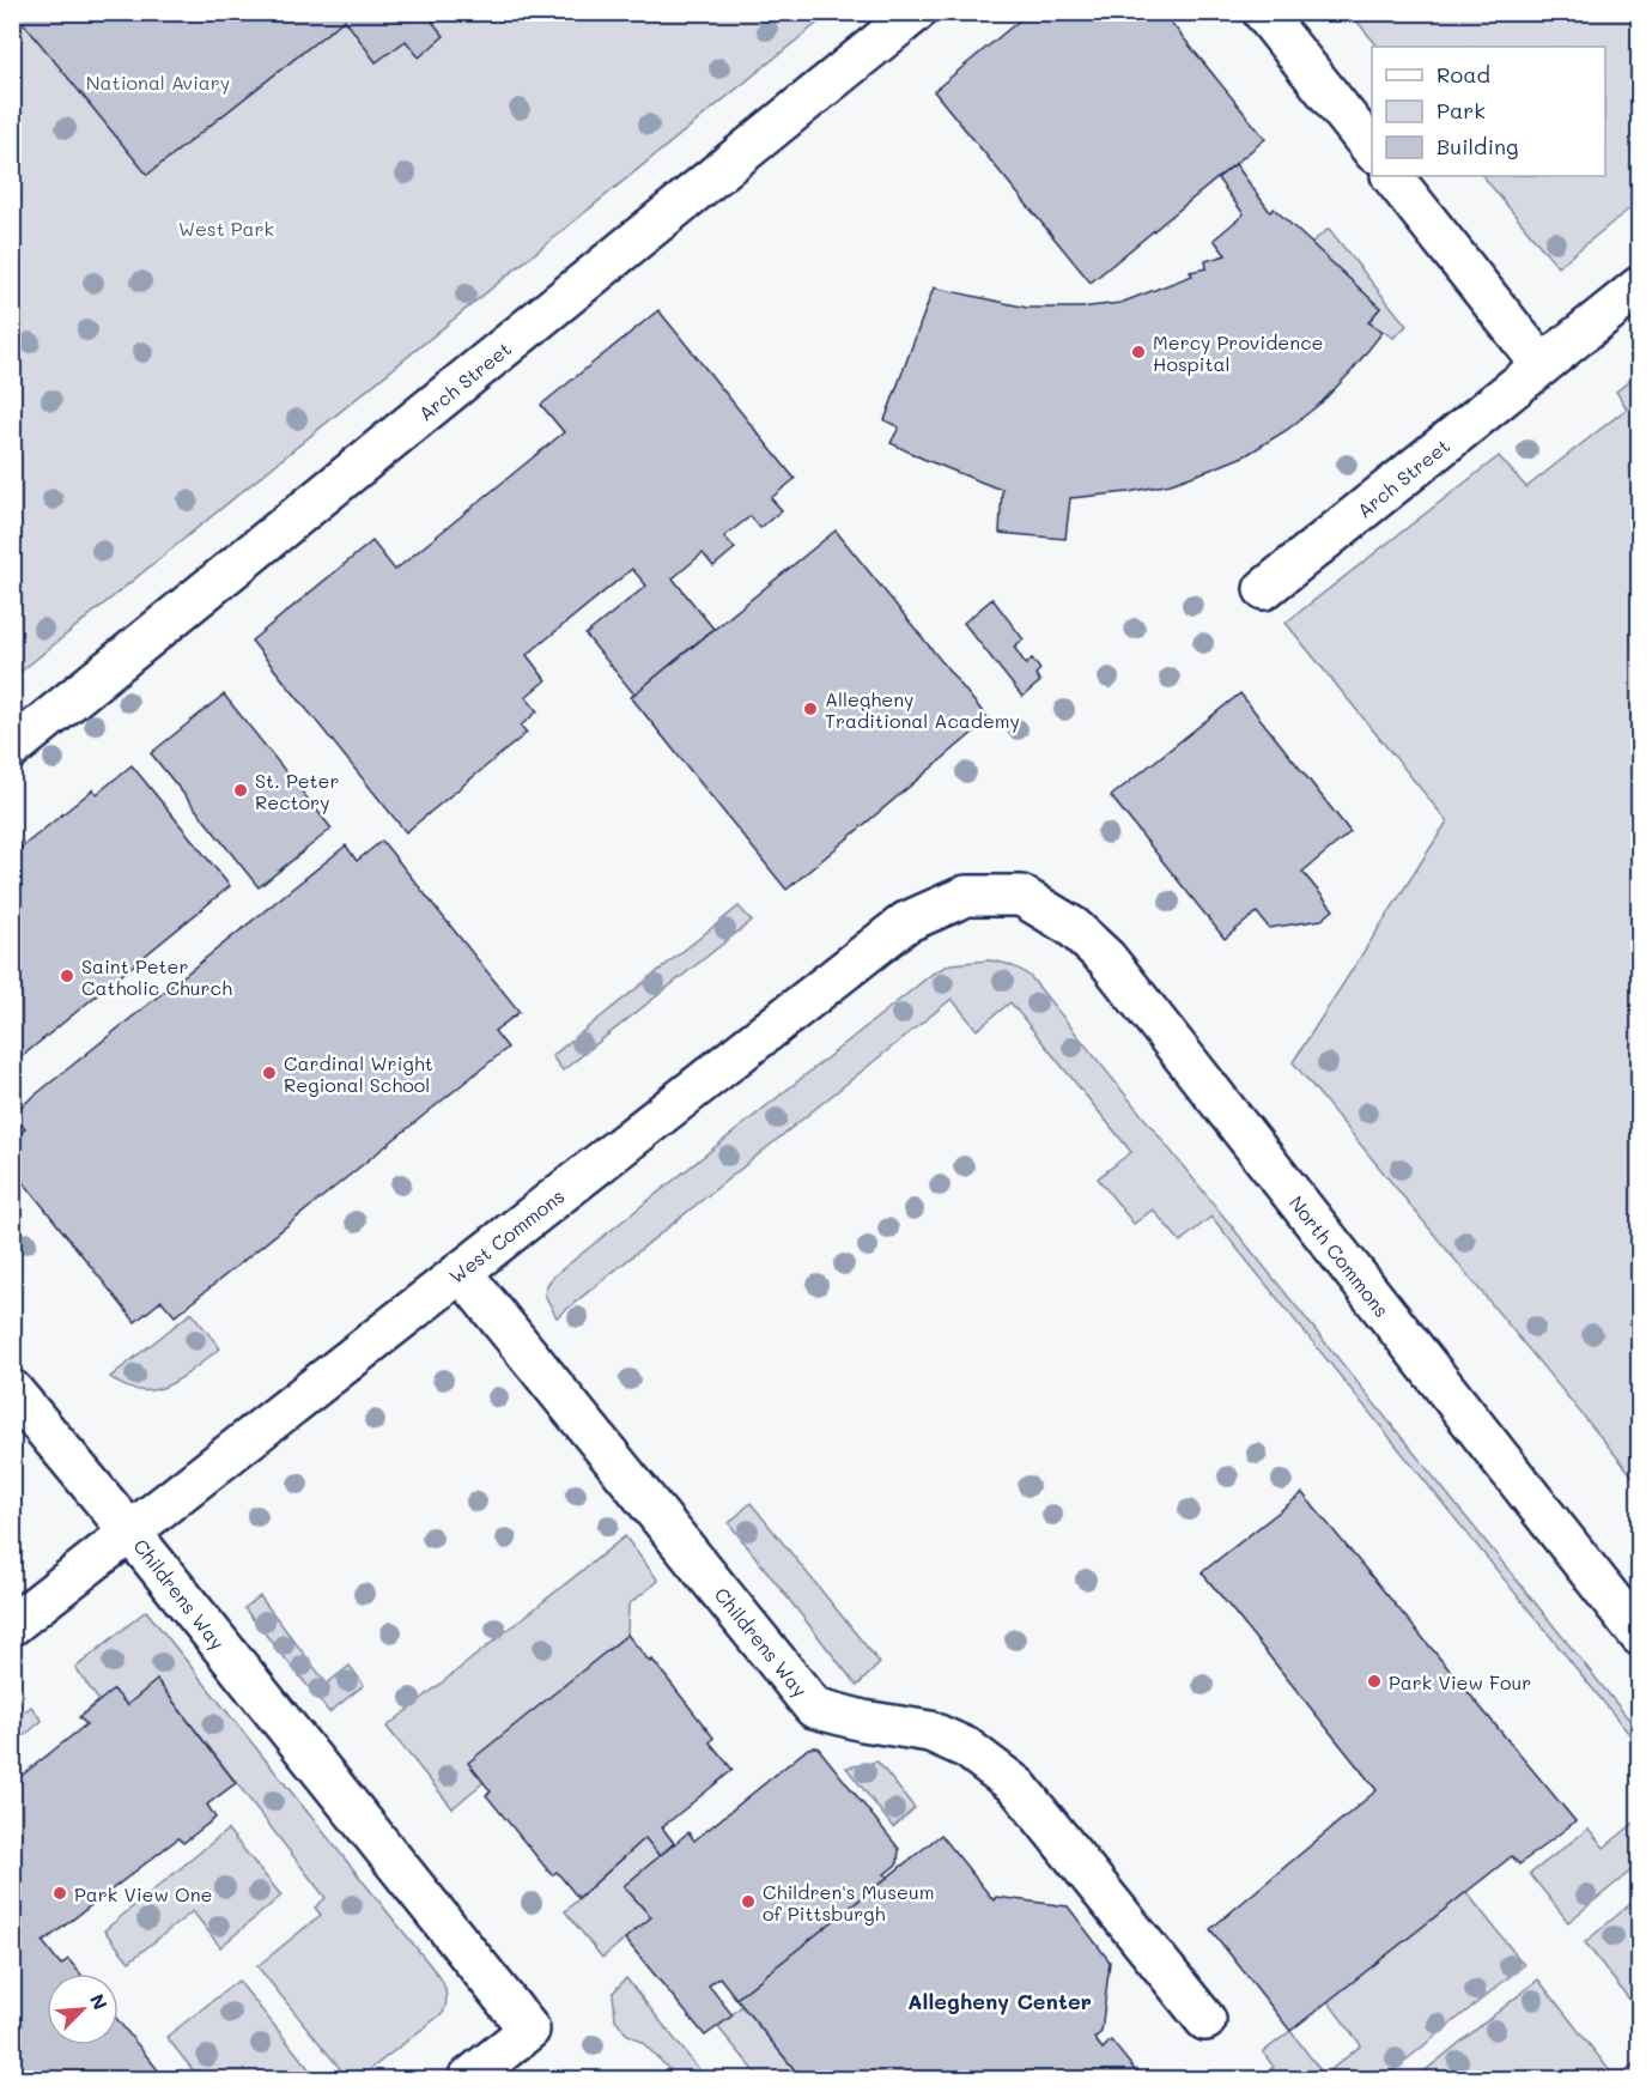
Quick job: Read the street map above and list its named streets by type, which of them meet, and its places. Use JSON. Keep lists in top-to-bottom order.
{
  "streets": {
    "street": [
      "Arch Street",
      "West Commons",
      "North Commons",
      "Childrens Way"
    ]
  },
  "crossings": [
    ["West Commons", "North Commons"],
    ["West Commons", "Childrens Way"]
  ],
  "districts": ["Allegheny Center"],
  "parks": ["National Aviary", "West Park"],
  "places": [
    "Mercy Providence Hospital",
    "Allegheny Traditional Academy",
    "St. Peter Rectory",
    "Saint Peter Catholic Church",
    "Cardinal Wright Regional School",
    "Park View Four",
    "Park View One",
    "Children's Museum of Pittsburgh"
  ],
  "legend": ["Road", "Park", "Building"],
  "north": "top right"
}
